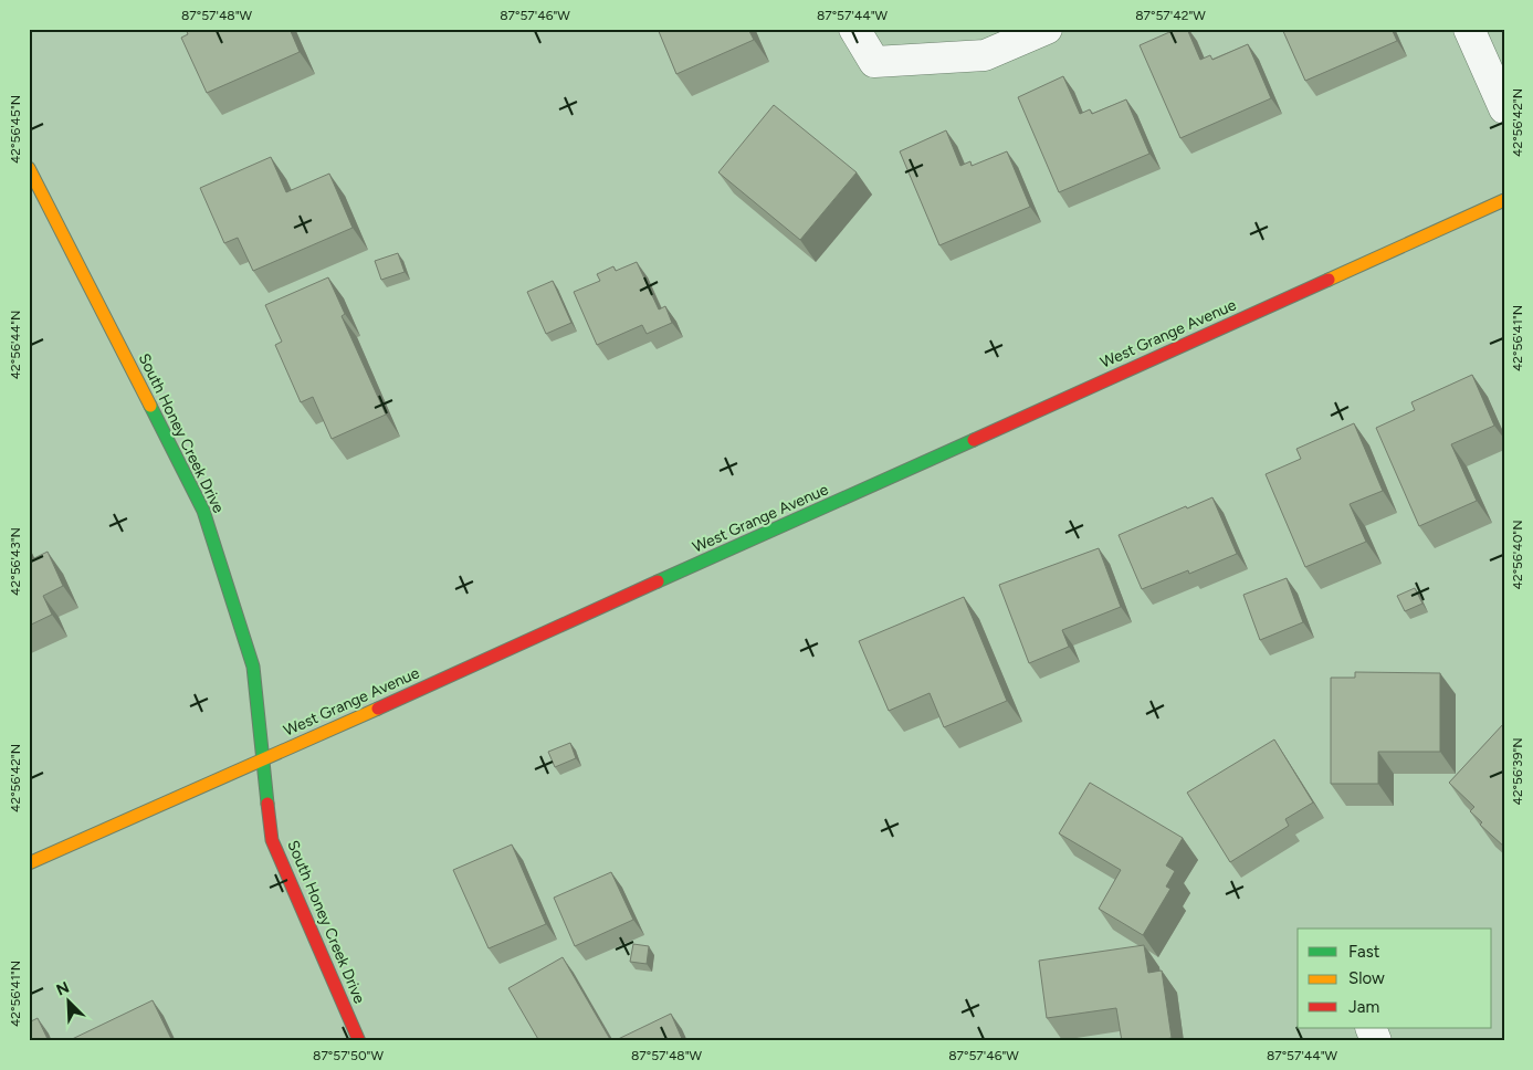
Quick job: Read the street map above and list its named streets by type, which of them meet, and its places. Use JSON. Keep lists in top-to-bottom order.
{
  "streets": {
    "street": ["West Grange Avenue", "South Honey Creek Drive"]
  },
  "crossings": [
    ["West Grange Avenue", "South Honey Creek Drive"]
  ],
  "legend": ["Fast", "Slow", "Jam"],
  "north": "top left",
  "coordinates": [
    "87°57'48\"W",
    "87°57'46\"W",
    "87°57'44\"W",
    "87°57'42\"W",
    "42°56'42\"N",
    "42°56'45\"N",
    "42°56'41\"N",
    "42°56'44\"N",
    "42°56'40\"N",
    "42°56'43\"N",
    "42°56'39\"N",
    "87°57'50\"W"
  ]
}
